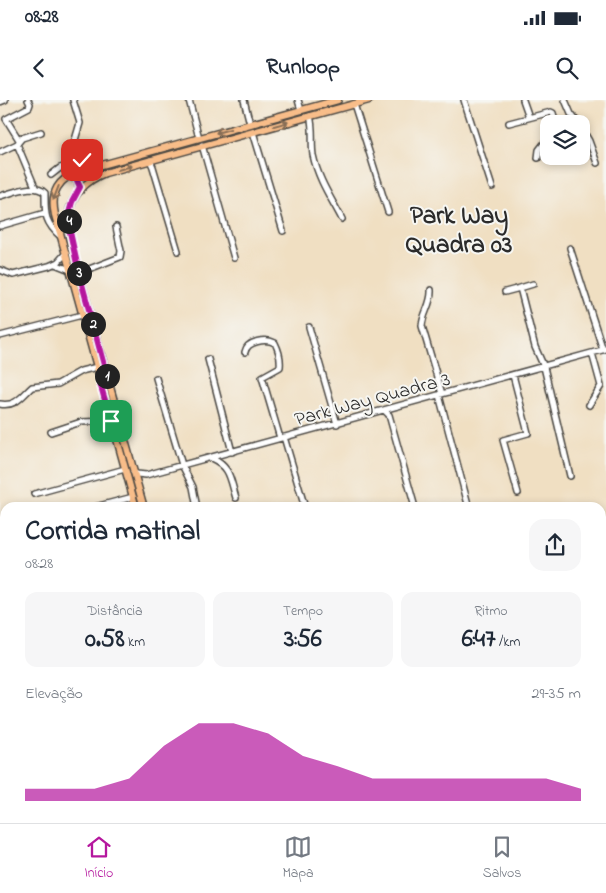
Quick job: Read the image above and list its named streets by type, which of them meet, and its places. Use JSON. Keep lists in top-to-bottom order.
{
  "streets": {
    "street": ["Park Way Quadra 3"]
  },
  "districts": ["Park Way Quadra 03"],
  "page": {
    "status": "08:28",
    "header": "Runloop",
    "pins": [
      "4",
      "3",
      "2",
      "1"
    ],
    "heading": ["Corrida matinal", "08:28"],
    "stats": [
      ["Distância", "0.58 km"],
      ["Tempo", "3:56"],
      ["Ritmo", "6:47 /km"]
    ],
    "chart": ["Elevação", "29–35 m"],
    "tabs": ["Início", "Mapa", "Salvos"]
  }
}
